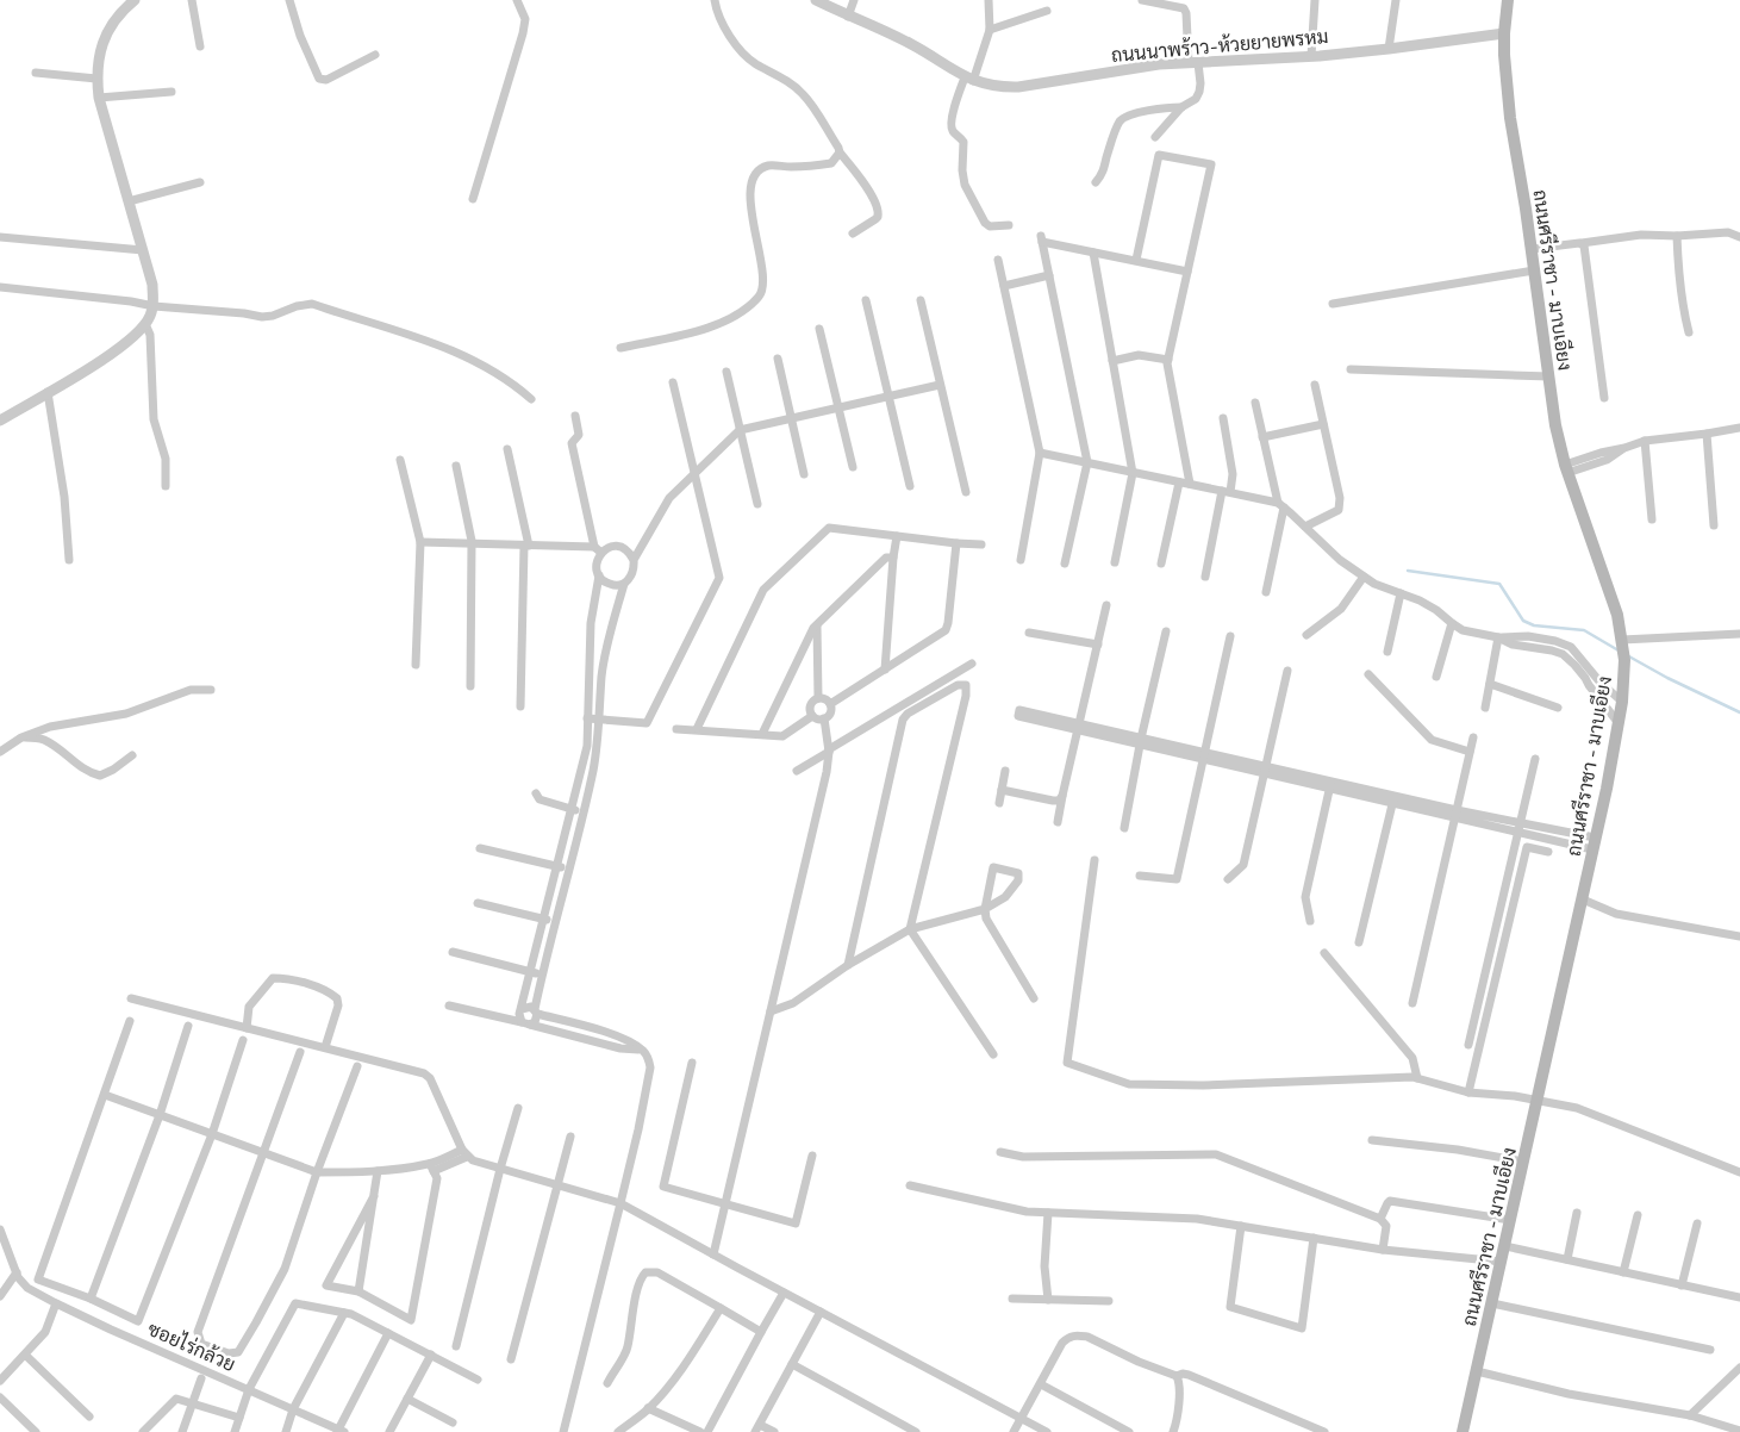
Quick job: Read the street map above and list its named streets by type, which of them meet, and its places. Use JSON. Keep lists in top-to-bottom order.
{
  "streets": {
    "main road": ["ถนนศรีราชา - มาบเอียง"],
    "street": ["ถนนนาพร้าว-ห้วยยายพรหม", "ซอยไร่กล้วย"]
  },
  "crossings": [
    ["ถนนนาพร้าว-ห้วยยายพรหม", "ถนนศรีราชา - มาบเอียง"]
  ]
}
